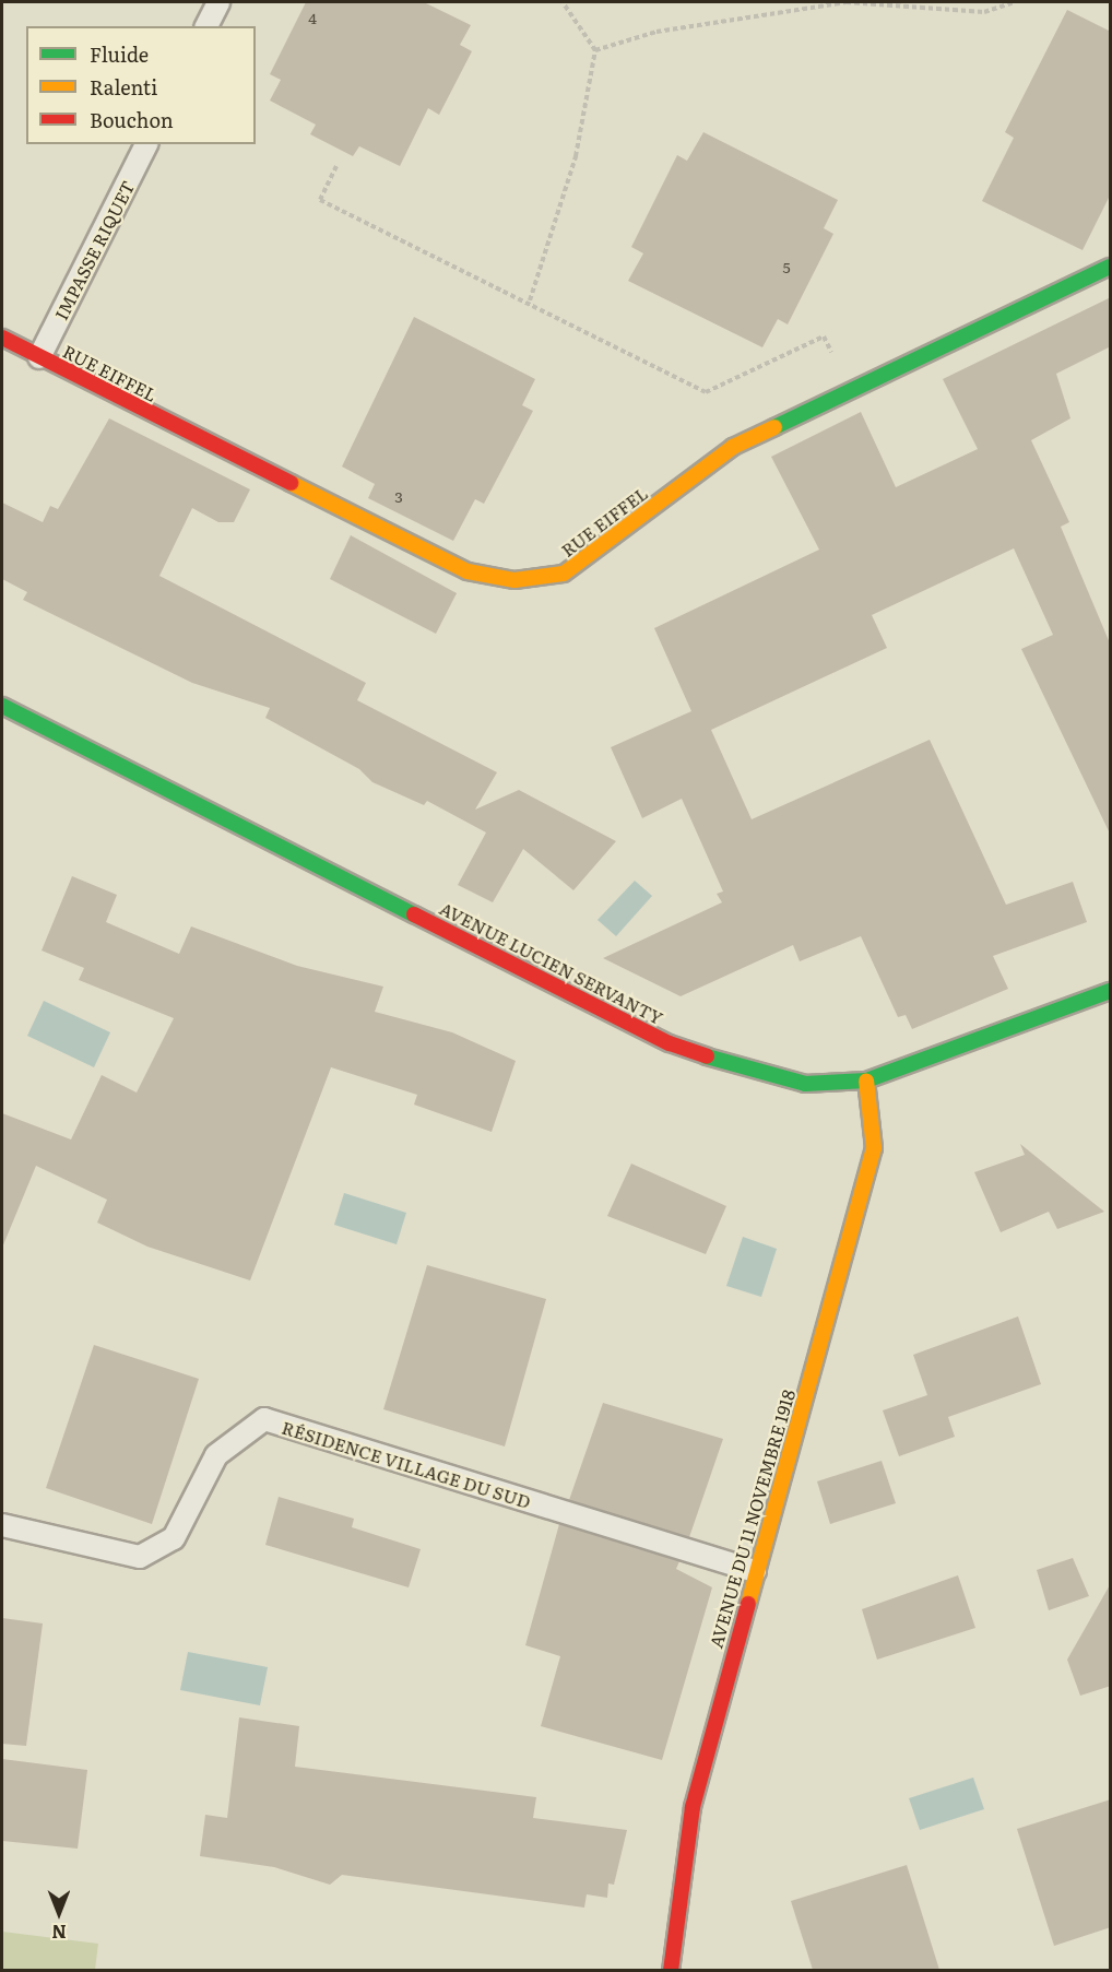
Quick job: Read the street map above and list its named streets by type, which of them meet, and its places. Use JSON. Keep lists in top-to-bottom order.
{
  "streets": {
    "street": ["RUE EIFFEL", "AVENUE LUCIEN SERVANTY", "AVENUE DU 11 NOVEMBRE 1918"],
    "lane": ["IMPASSE RIQUET", "RÉSIDENCE VILLAGE DU SUD"]
  },
  "crossings": [
    ["IMPASSE RIQUET", "RUE EIFFEL"],
    ["AVENUE LUCIEN SERVANTY", "AVENUE DU 11 NOVEMBRE 1918"],
    ["RÉSIDENCE VILLAGE DU SUD", "AVENUE DU 11 NOVEMBRE 1918"]
  ],
  "house_numbers": ["4", "5", "3"],
  "legend": ["Fluide", "Ralenti", "Bouchon"],
  "north": "bottom"
}
